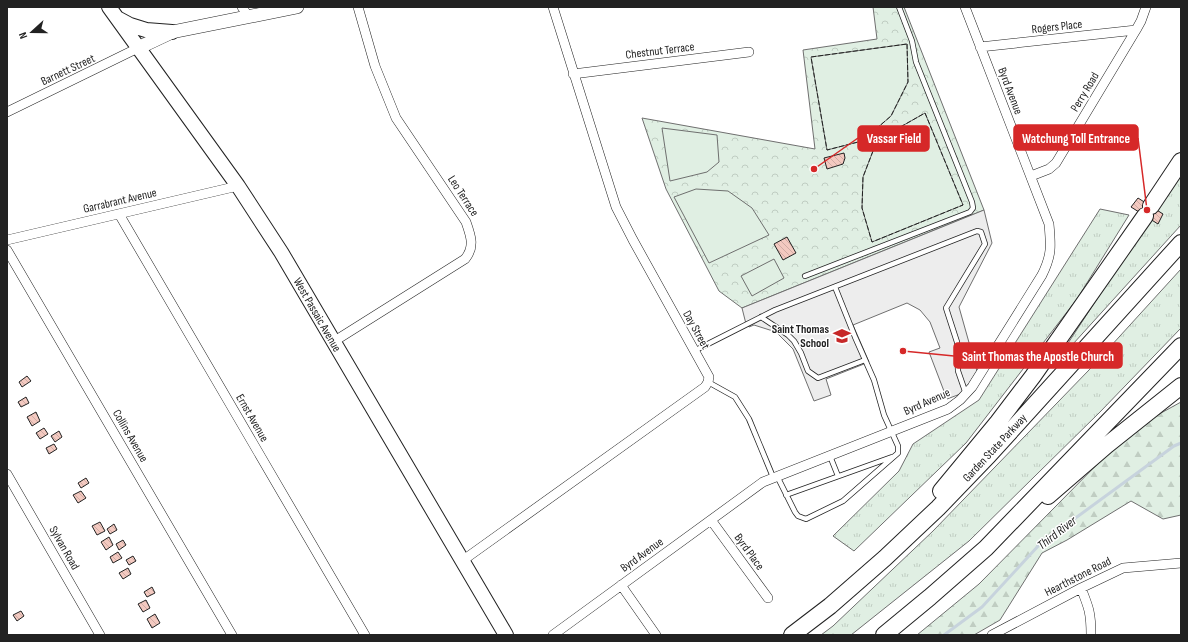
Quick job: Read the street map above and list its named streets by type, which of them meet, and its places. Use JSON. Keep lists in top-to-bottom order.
{
  "streets": {
    "highway": ["Garden State Parkway"],
    "main road": ["West Passaic Avenue"],
    "street": [
      "Rogers Place",
      "Chestnut Terrace",
      "Barnett Street",
      "Byrd Avenue",
      "Perry Road",
      "Leo Terrace",
      "Garrabrant Avenue",
      "Day Street",
      "Ernst Avenue",
      "Collins Avenue",
      "Sylvan Road",
      "Byrd Place",
      "Hearthstone Road"
    ]
  },
  "crossings": [
    ["Rogers Place", "Byrd Avenue"],
    ["Rogers Place", "Perry Road"],
    ["Chestnut Terrace", "Day Street"],
    ["Barnett Street", "West Passaic Avenue"],
    ["Byrd Avenue", "Perry Road"],
    ["Byrd Avenue", "Byrd Place"],
    ["Leo Terrace", "West Passaic Avenue"],
    ["Garrabrant Avenue", "West Passaic Avenue"],
    ["Garrabrant Avenue", "Ernst Avenue"]
  ],
  "water": ["Third River"],
  "places": {
    "other": ["Vassar Field", "Watchung Toll Entrance", "Saint Thomas the Apostle Church"],
    "school or university": ["Saint Thomas School"]
  },
  "north": "left"
}
